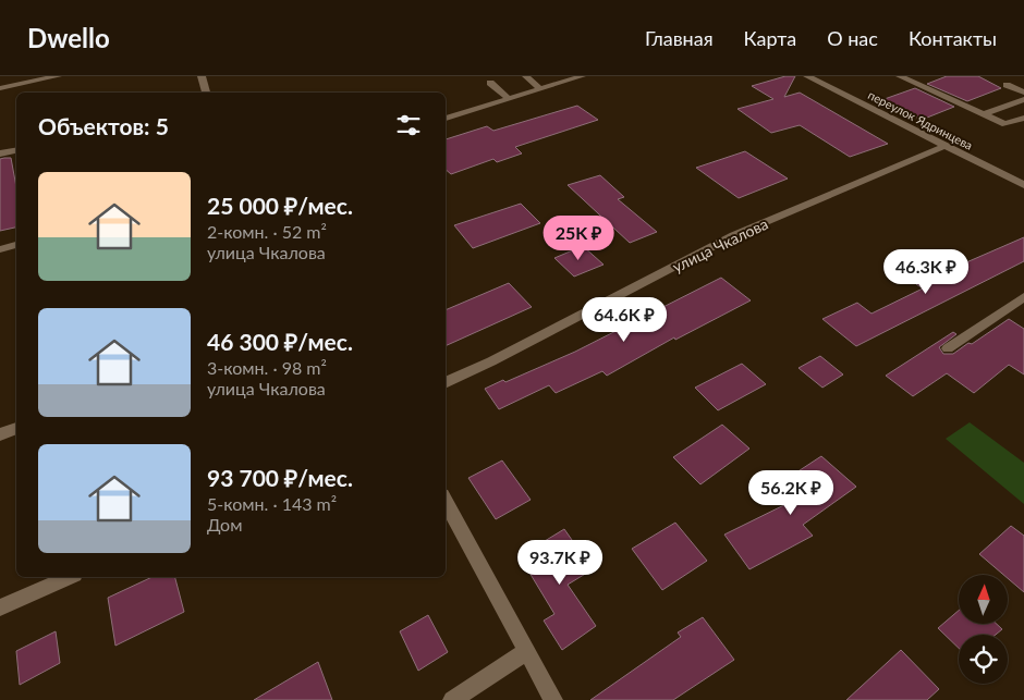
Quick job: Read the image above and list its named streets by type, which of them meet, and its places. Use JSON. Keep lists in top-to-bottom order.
{
  "streets": {
    "street": ["переулок Ядринцева", "улица Чкалова"]
  },
  "crossings": [
    ["переулок Ядринцева", "улица Чкалова"]
  ],
  "north": "top",
  "page": {
    "header": "Dwello",
    "nav": [
      "Главная",
      "Карта",
      "О нас",
      "Контакты"
    ],
    "heading": "Объектов: 5",
    "list": [
      {
        "name": "25 000 ₽/мес.",
        "note": "2-комн. · 52 m² · улица Чкалова"
      },
      {
        "name": "46 300 ₽/мес.",
        "note": "3-комн. · 98 m² · улица Чкалова"
      },
      {
        "name": "93 700 ₽/мес.",
        "note": "5-комн. · 143 m² · Дом"
      }
    ],
    "price": [
      "25K ₽",
      "46.3K ₽",
      "64.6K ₽",
      "56.2K ₽",
      "93.7K ₽"
    ]
  }
}
